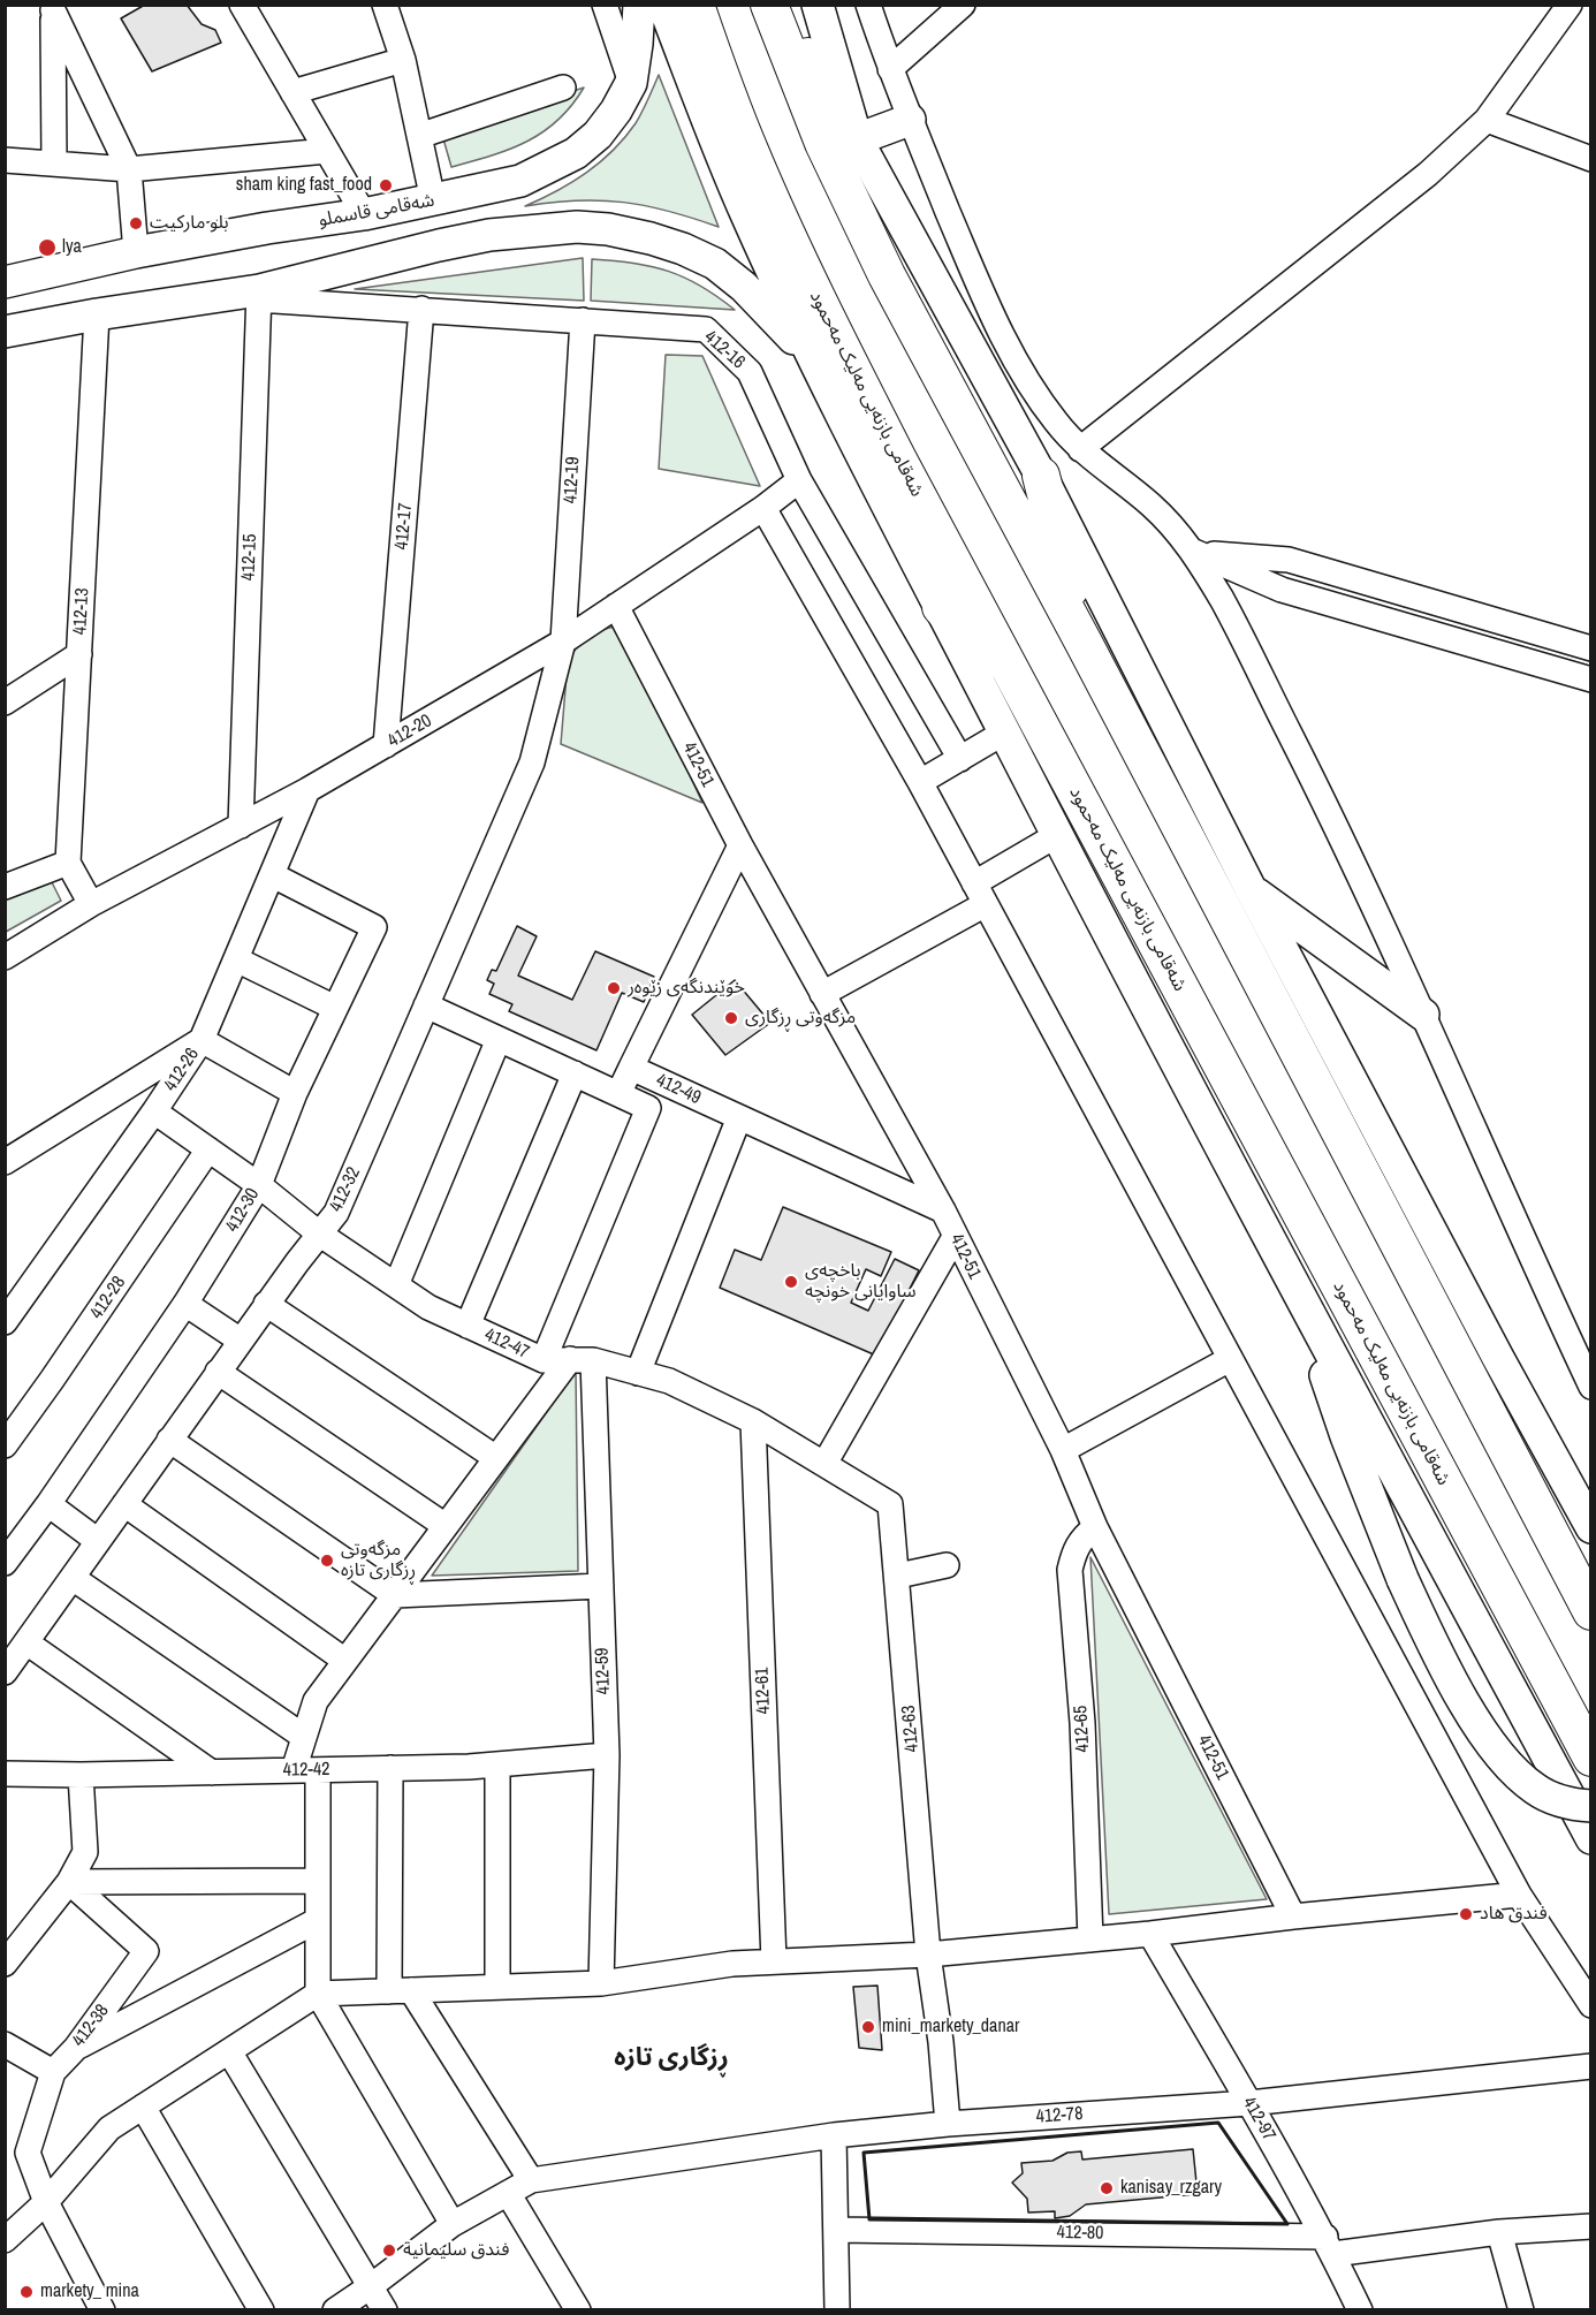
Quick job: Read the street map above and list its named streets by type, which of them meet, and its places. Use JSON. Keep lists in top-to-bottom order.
{
  "streets": {
    "highway": ["شەقامی بازنەیی مەلیک مەحمود"],
    "main road": ["شەقامی قاسملو"],
    "street": [
      "412-16",
      "412-19",
      "412-17",
      "412-15",
      "412-13",
      "412-20",
      "412-51",
      "412-26",
      "412-49",
      "412-32",
      "412-30",
      "412-28",
      "412-47",
      "412-59",
      "412-61",
      "412-63",
      "412-65",
      "412-42",
      "412-38",
      "412-78",
      "412-97",
      "412-80"
    ]
  },
  "crossings": [
    ["412-16", "412-19"],
    ["412-16", "412-17"],
    ["412-16", "412-15"],
    ["412-16", "412-20"],
    ["412-19", "412-20"],
    ["412-19", "412-32"],
    ["412-17", "412-20"],
    ["412-15", "412-20"],
    ["412-20", "412-51"],
    ["412-20", "412-26"],
    ["412-20", "412-32"],
    ["412-51", "412-49"],
    ["412-51", "412-65"],
    ["412-26", "412-30"],
    ["412-26", "412-47"],
    ["412-32", "412-47"],
    ["412-30", "412-47"],
    ["412-28", "412-47"],
    ["412-47", "412-59"],
    ["412-47", "412-61"],
    ["412-47", "412-63"],
    ["412-59", "412-42"],
    ["412-63", "412-78"],
    ["412-78", "412-97"],
    ["412-97", "412-80"]
  ],
  "districts": ["ڕزگاری تازە"],
  "places": [
    "sham king fast_food",
    "بلو ماركيت",
    "lya",
    "خوێندنگەی زێوەر",
    "مزگەوتی ڕزگاری",
    "باخچەی ساوایانی خونچە",
    "مزگەوتی ڕزگاری تازە",
    "فندق هاد",
    "mini_markety_danar",
    "kanisay_rzgary",
    "فندق سليمانية",
    "markety_ mina"
  ]
}
